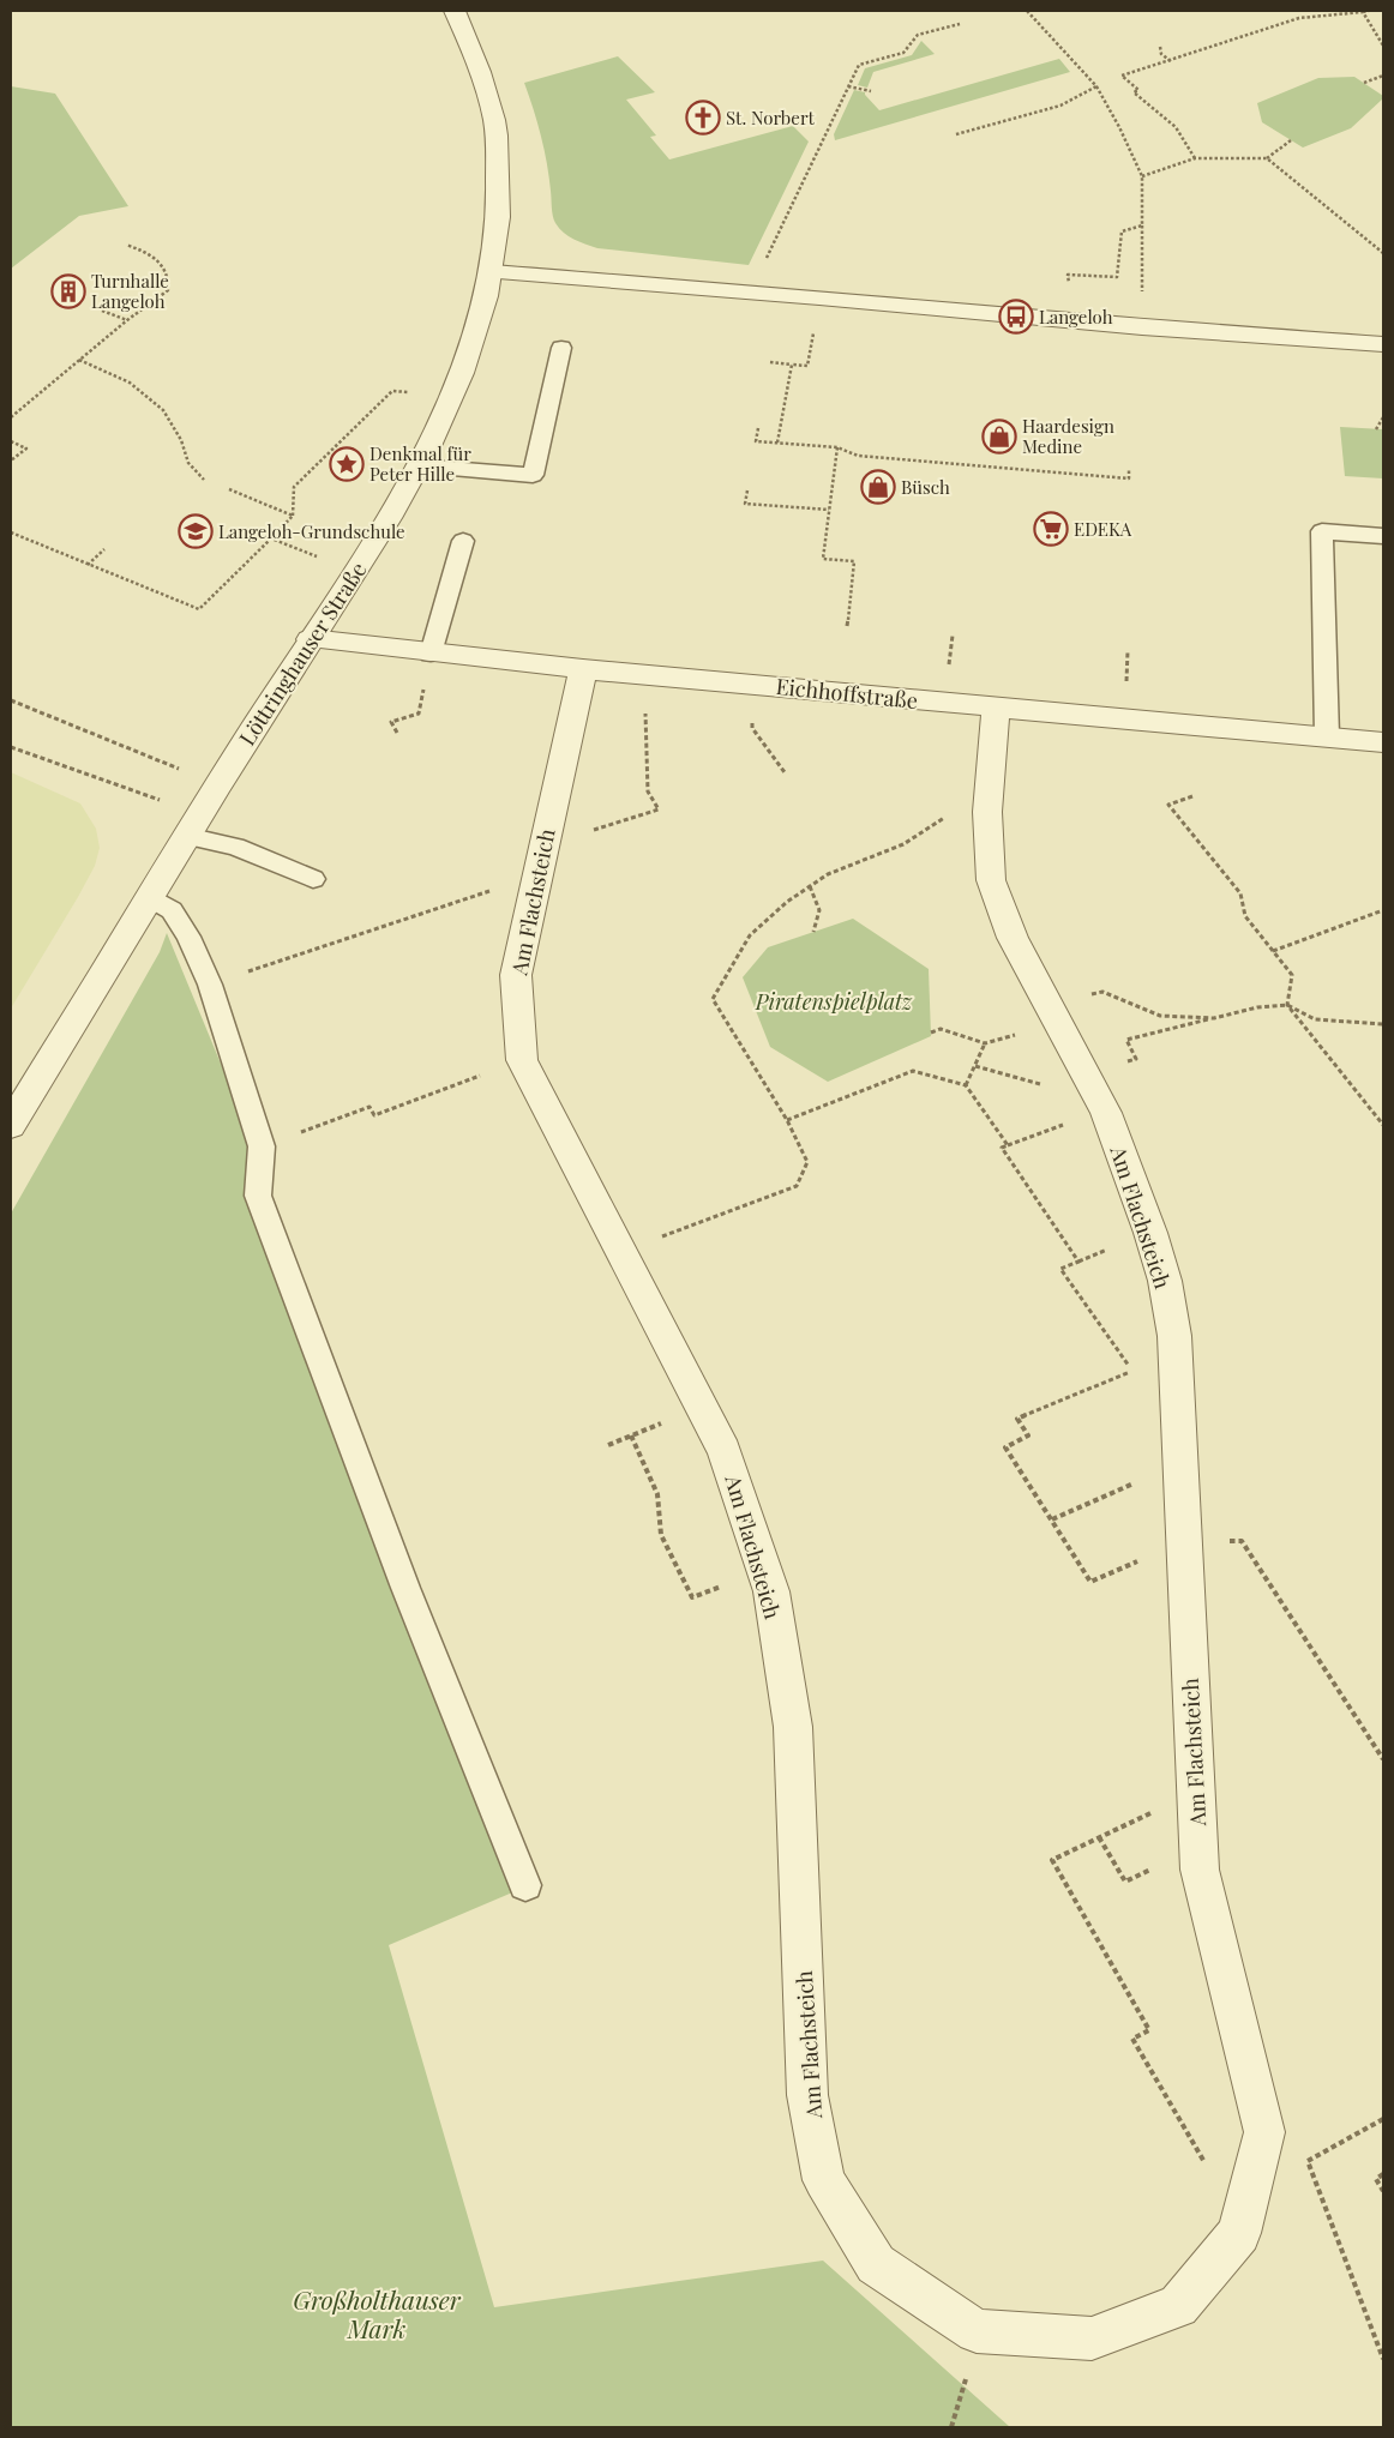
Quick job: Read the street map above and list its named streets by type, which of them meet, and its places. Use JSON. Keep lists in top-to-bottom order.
{
  "streets": {
    "street": ["Löttringhauser Straße", "Eichhoffstraße", "Am Flachsteich"]
  },
  "crossings": [
    ["Löttringhauser Straße", "Eichhoffstraße"],
    ["Eichhoffstraße", "Am Flachsteich"]
  ],
  "parks": ["Piratenspielplatz", "Großholthauser Mark"],
  "places": {
    "church": ["St. Norbert"],
    "building": ["Turnhalle Langeloh"],
    "bus stop": ["Langeloh"],
    "shop": ["Haardesign Medine", "Büsch"],
    "place": ["Denkmal für Peter Hille"],
    "supermarket": ["EDEKA"],
    "school or university": ["Langeloh-Grundschule"]
  }
}
